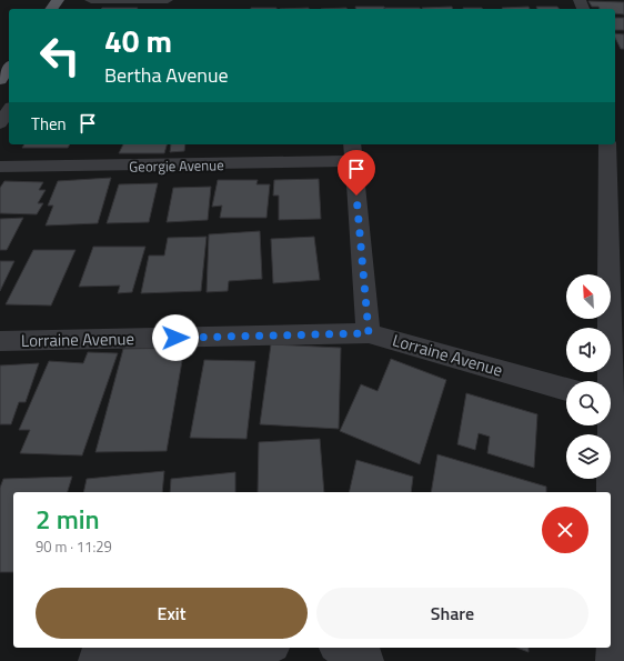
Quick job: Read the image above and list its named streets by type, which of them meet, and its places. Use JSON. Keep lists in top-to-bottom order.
{
  "streets": {
    "street": ["Georgie Avenue", "Lorraine Avenue"]
  },
  "north": "top left",
  "page": {
    "turn": ["40 m", "Bertha Avenue"],
    "then": "Then",
    "heading": ["2 min", "90 m · 11:29"],
    "buttons": ["Exit", "Share"]
  }
}
